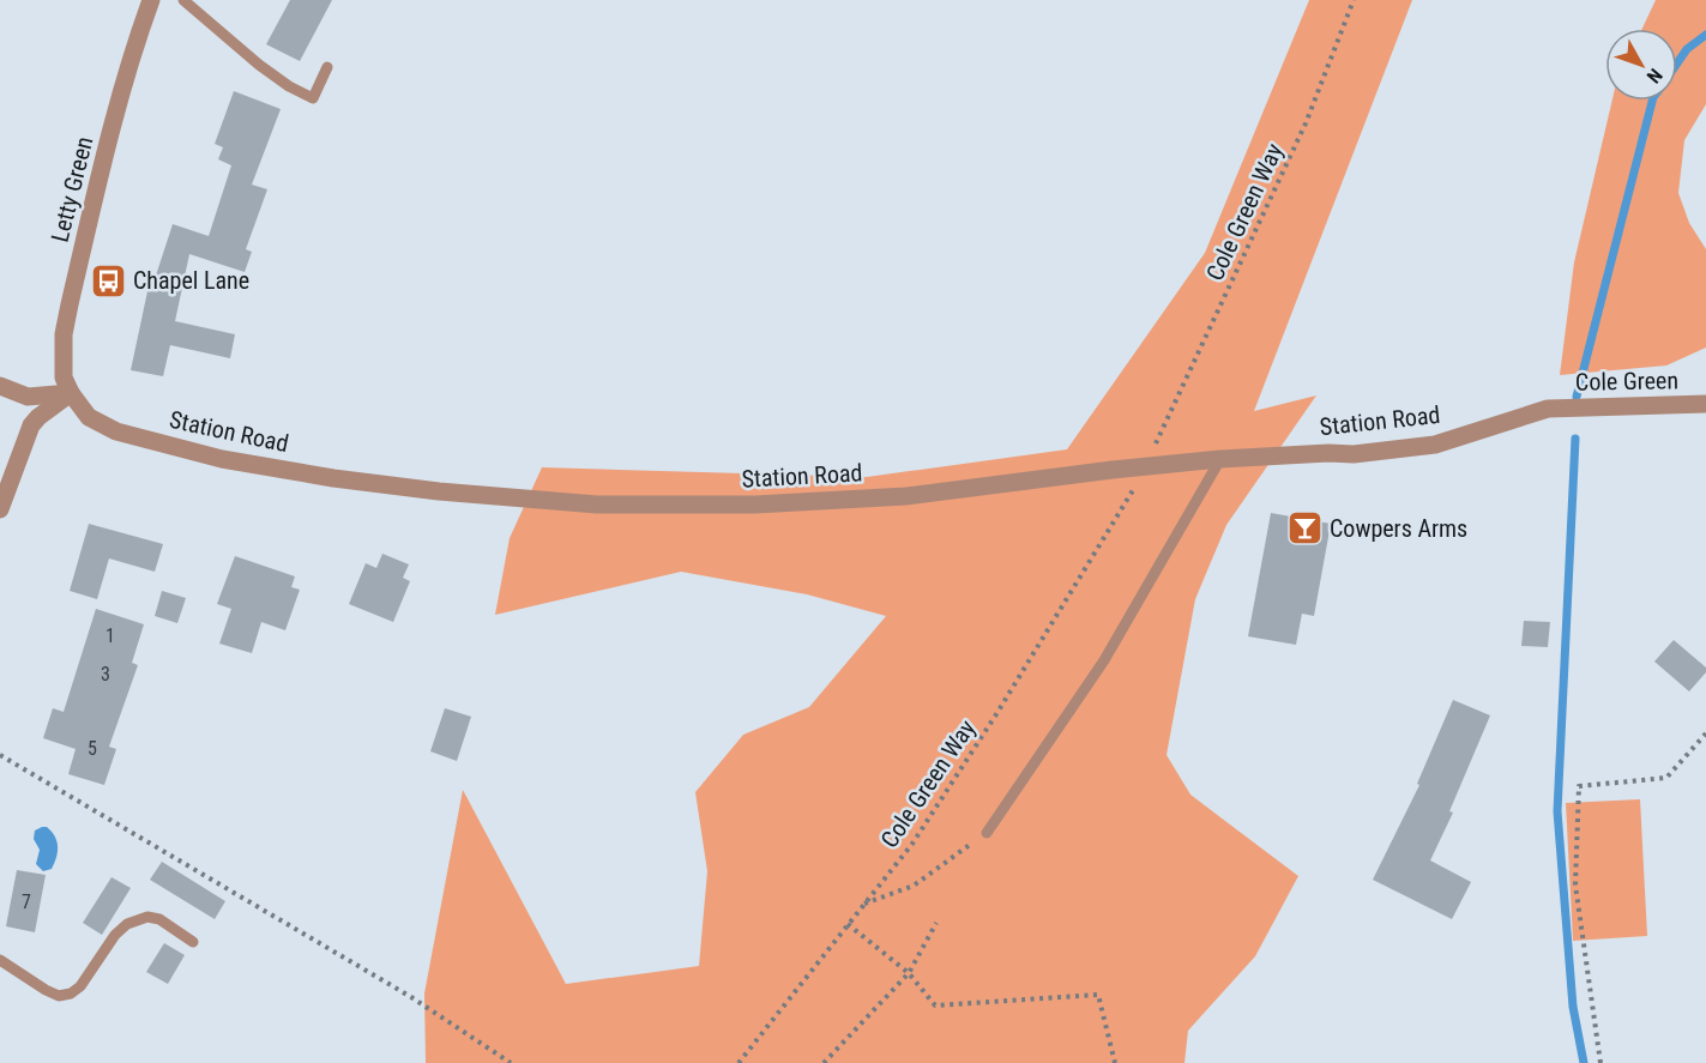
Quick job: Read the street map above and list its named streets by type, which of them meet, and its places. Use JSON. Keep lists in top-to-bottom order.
{
  "streets": {
    "street": ["Letty Green", "Cole Green", "Station Road"],
    "path": ["Cole Green Way"]
  },
  "crossings": [
    ["Letty Green", "Station Road"],
    ["Cole Green", "Station Road"]
  ],
  "places": {
    "bus stop": ["Chapel Lane"],
    "bar": ["Cowpers Arms"]
  },
  "house_numbers": [
    "1",
    "3",
    "5",
    "7"
  ],
  "north": "bottom right"
}
